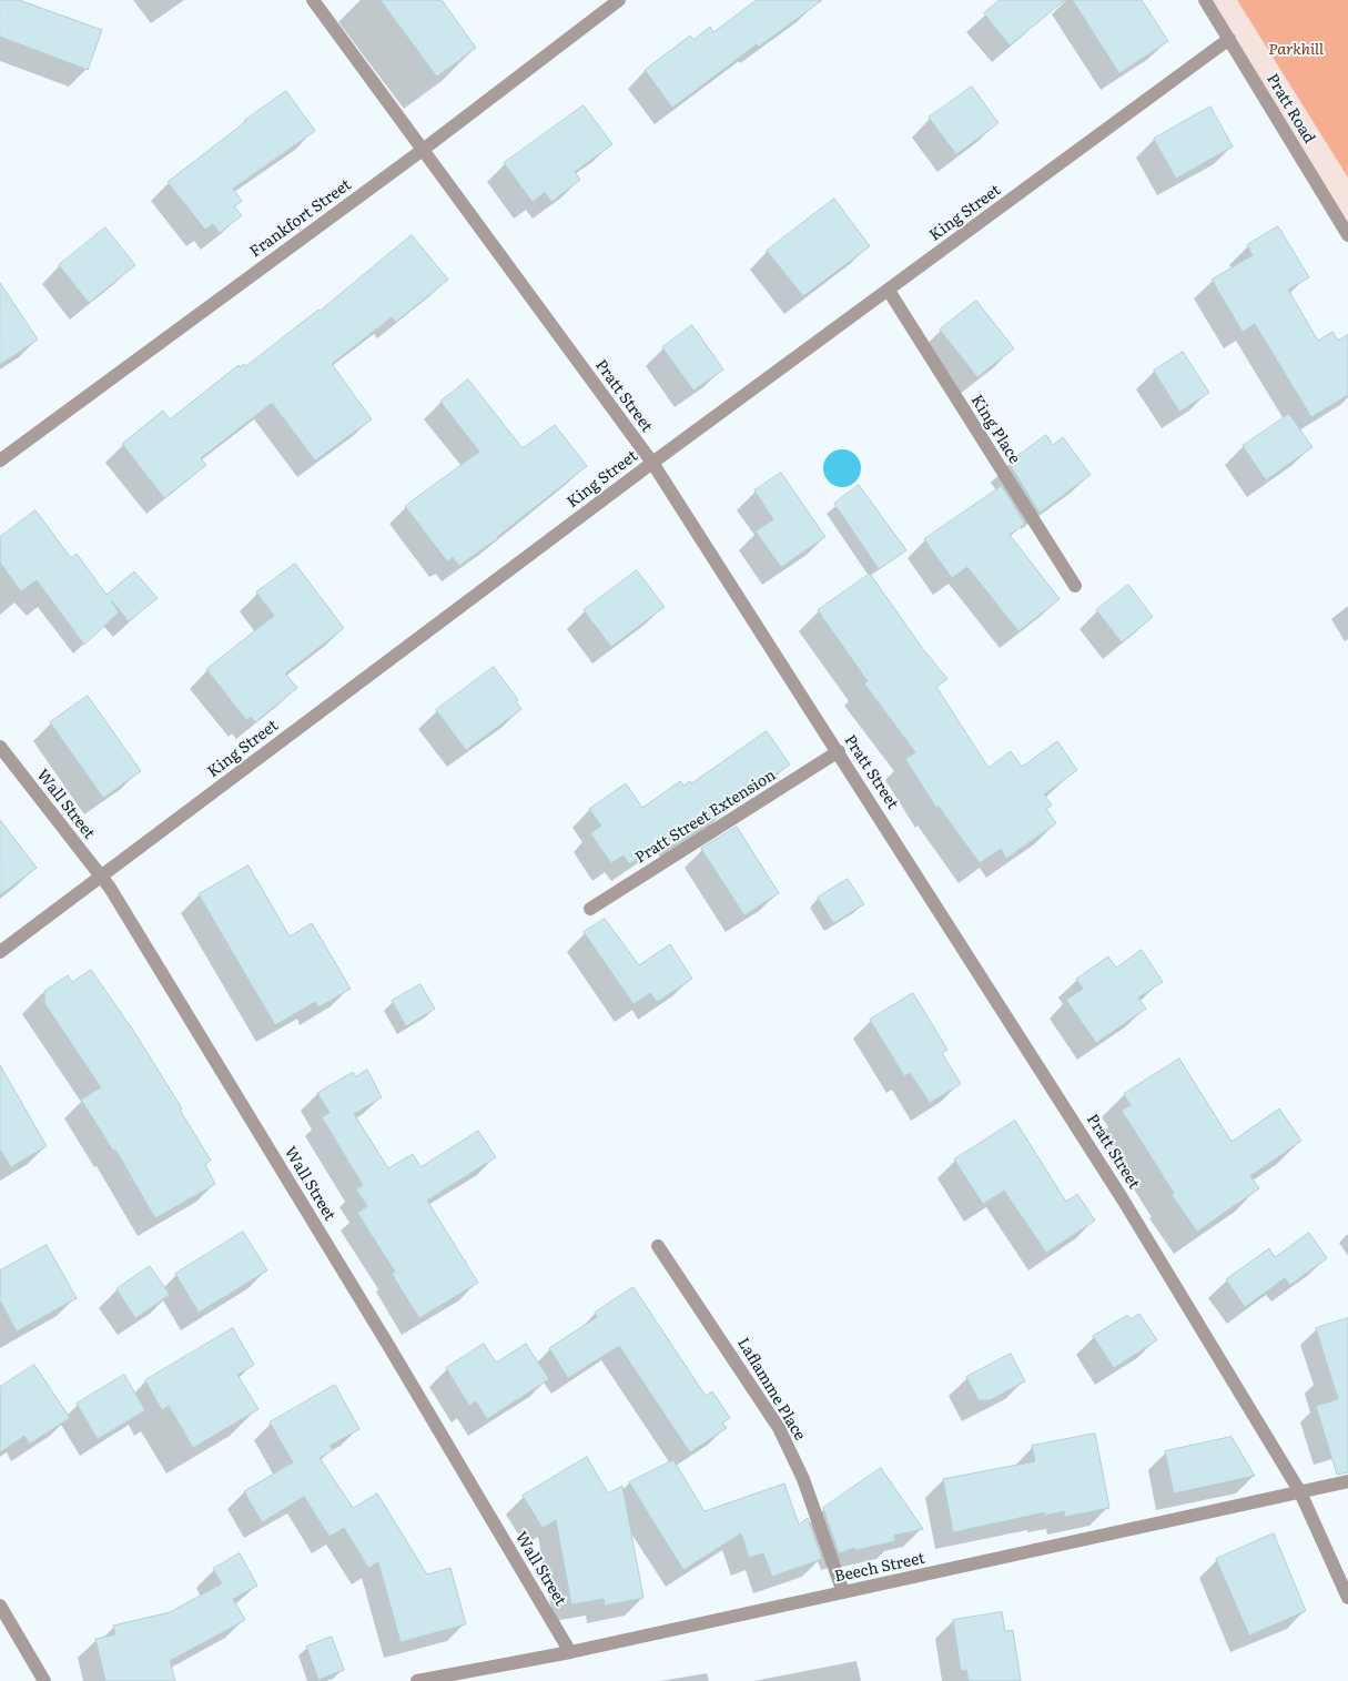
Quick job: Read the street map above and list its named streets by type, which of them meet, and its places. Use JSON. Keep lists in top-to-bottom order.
{
  "streets": {
    "street": [
      "Pratt Road",
      "King Street",
      "Frankfort Street",
      "Pratt Street",
      "King Place",
      "Wall Street",
      "Pratt Street Extension",
      "Laflamme Place",
      "Beech Street"
    ]
  },
  "crossings": [
    ["Pratt Road", "King Street"],
    ["King Street", "Pratt Street"],
    ["King Street", "King Place"],
    ["King Street", "Wall Street"],
    ["Frankfort Street", "Pratt Street"],
    ["Pratt Street", "Pratt Street Extension"],
    ["Pratt Street", "Beech Street"],
    ["Wall Street", "Beech Street"],
    ["Laflamme Place", "Beech Street"]
  ],
  "parks": ["Parkhill"]
}
